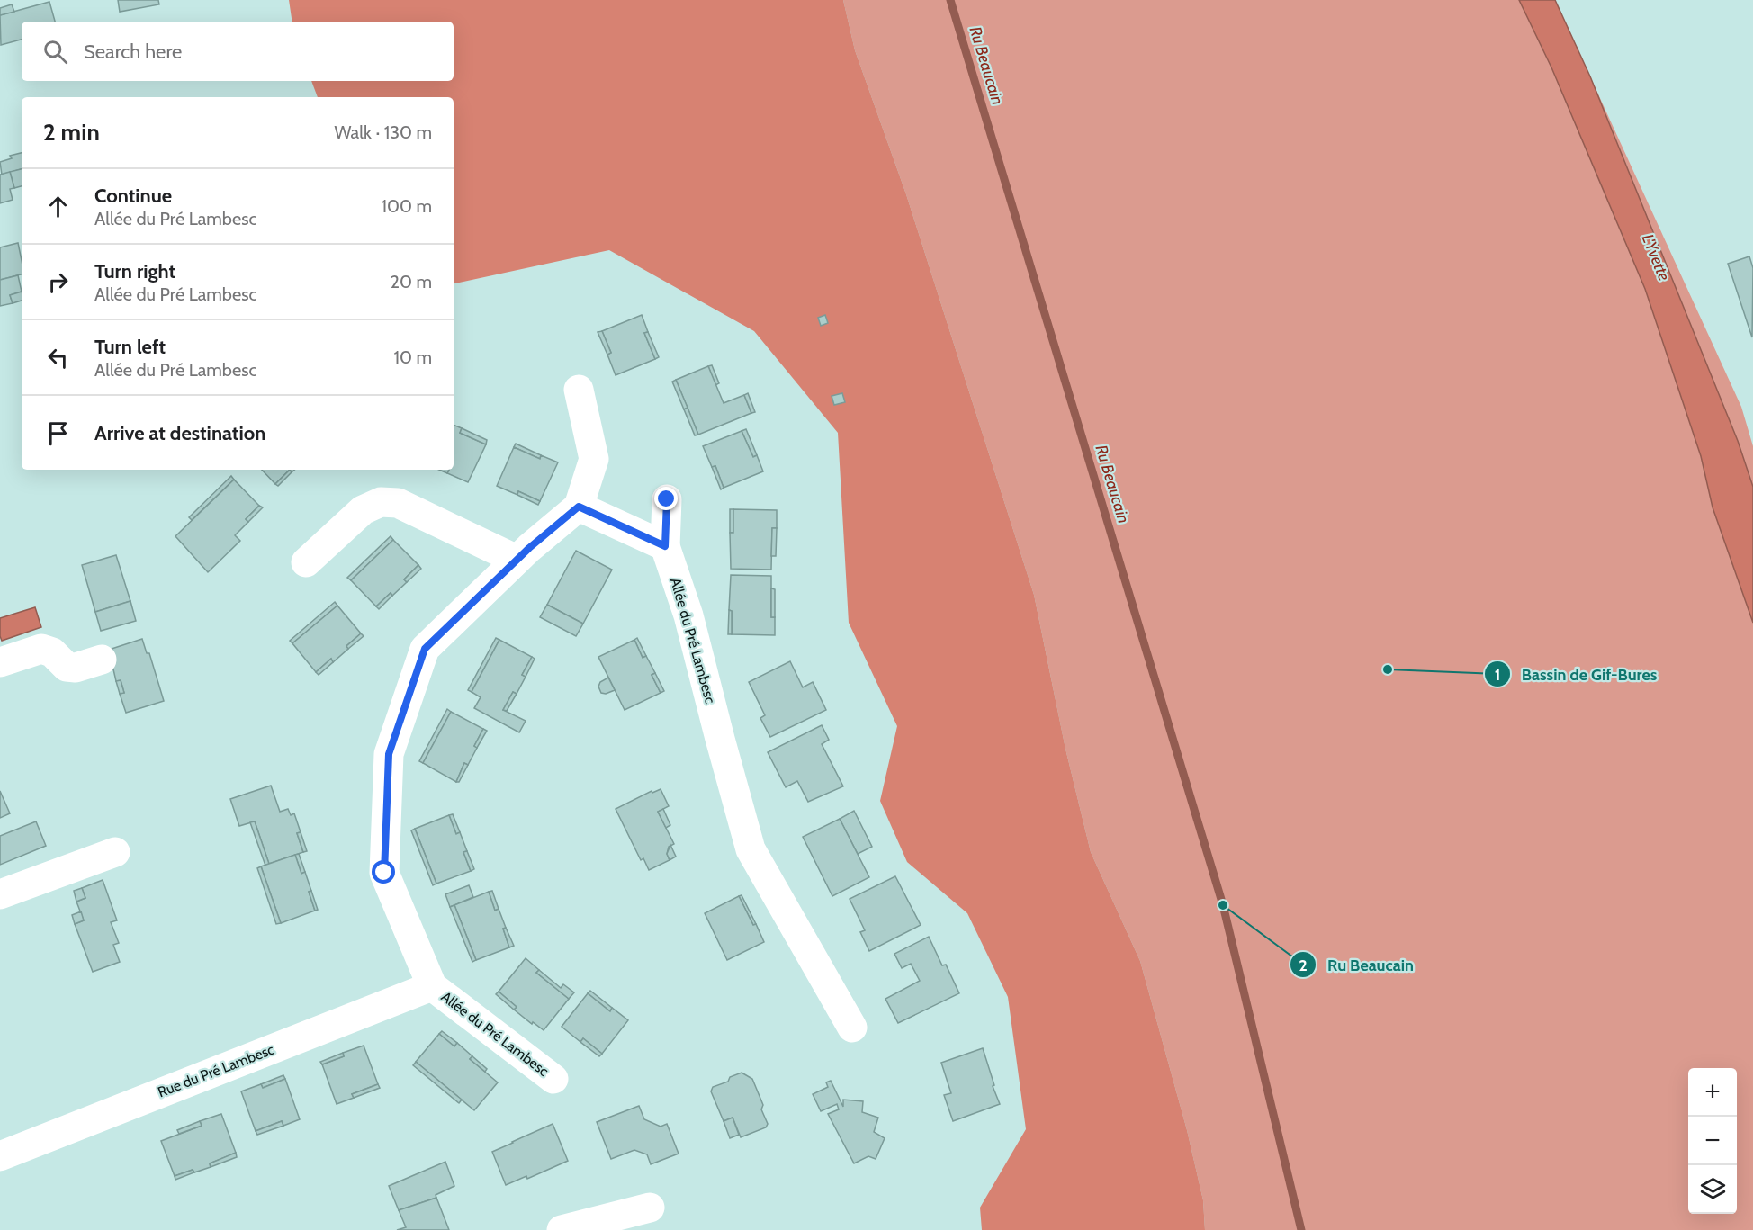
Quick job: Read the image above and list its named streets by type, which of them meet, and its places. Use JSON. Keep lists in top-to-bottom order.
{
  "streets": {
    "street": ["Allée du Pré Lambesc", "Rue du Pré Lambesc"]
  },
  "crossings": [
    ["Allée du Pré Lambesc", "Rue du Pré Lambesc"]
  ],
  "water": ["Ru Beaucain", "L'Yvette"],
  "places": ["Bassin de Gif-Bures", "Ru Beaucain"],
  "page": {
    "search": "Search here",
    "heading": ["2 min", "Walk · 130 m"],
    "list": [
      ["Continue", "Allée du Pré Lambesc", "100 m"],
      ["Turn right", "Allée du Pré Lambesc", "20 m"],
      ["Turn left", "Allée du Pré Lambesc", "10 m"],
      "Arrive at destination"
    ],
    "map_buttons": ["+", "−"]
  }
}
